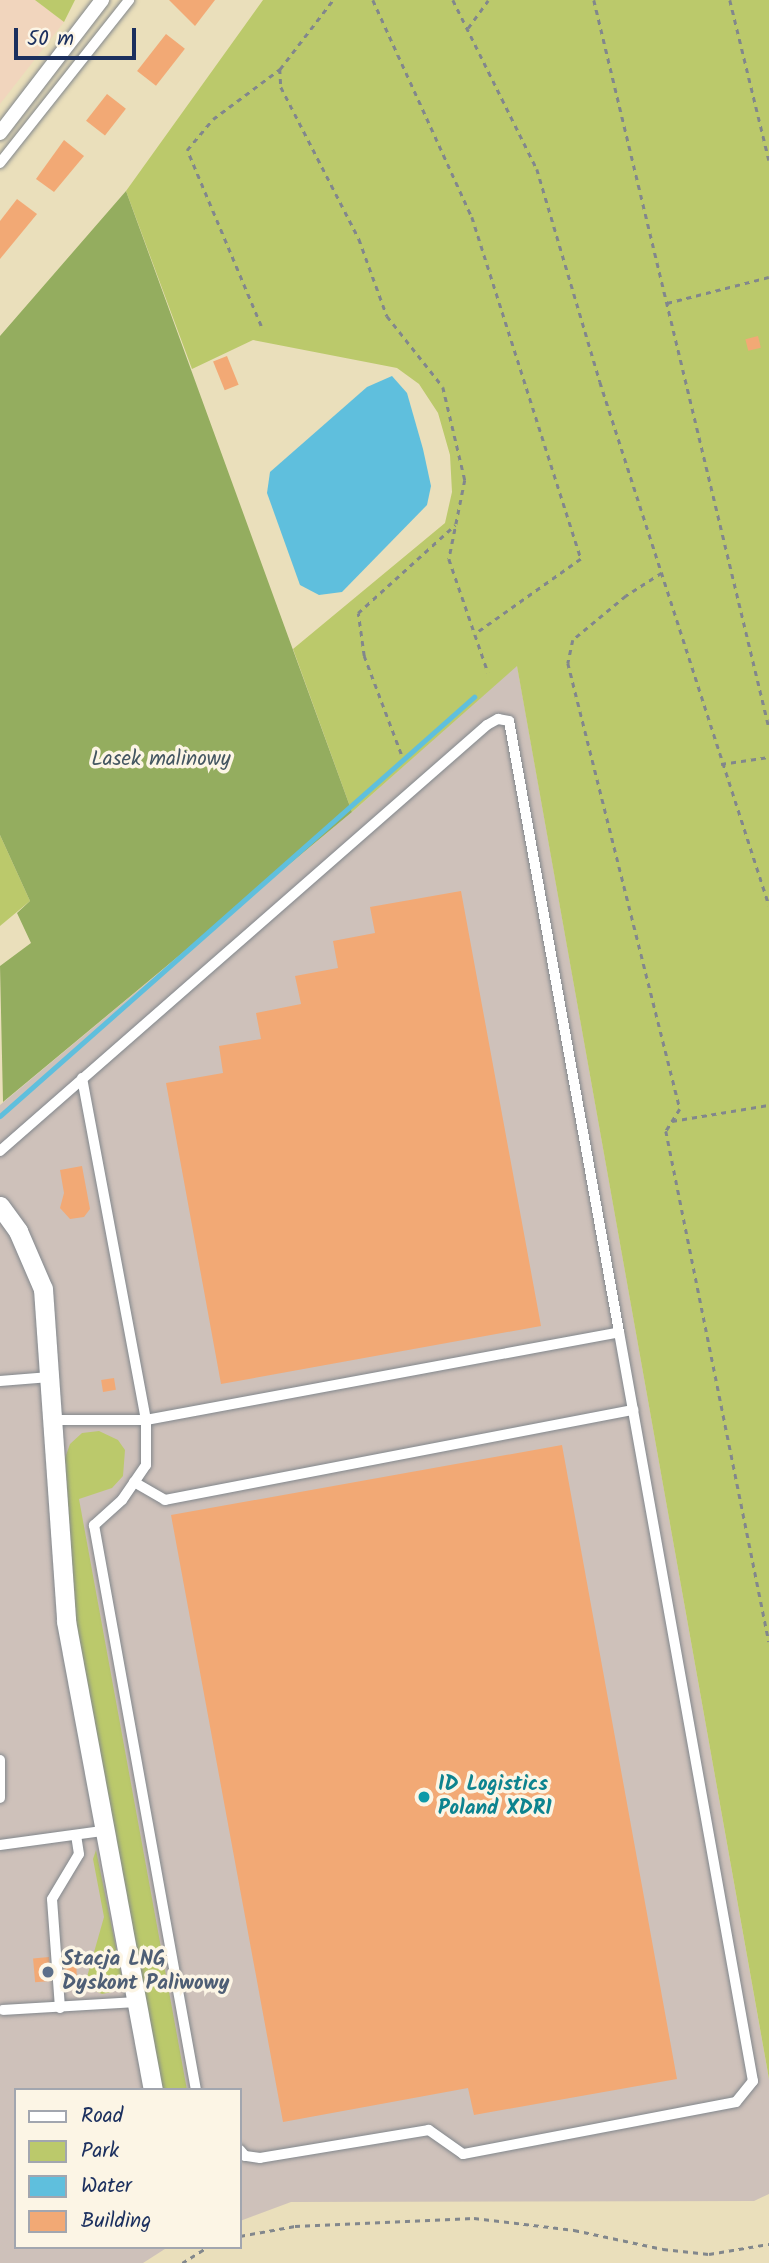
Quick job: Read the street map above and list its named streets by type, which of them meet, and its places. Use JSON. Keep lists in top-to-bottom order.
{
  "parks": ["Lasek malinowy"],
  "places": ["ID Logistics Poland XDR1", "Stacja LNG Dyskont Paliwowy"],
  "legend": [
    "Road",
    "Park",
    "Water",
    "Building"
  ],
  "scale_bar": "50 m"
}
